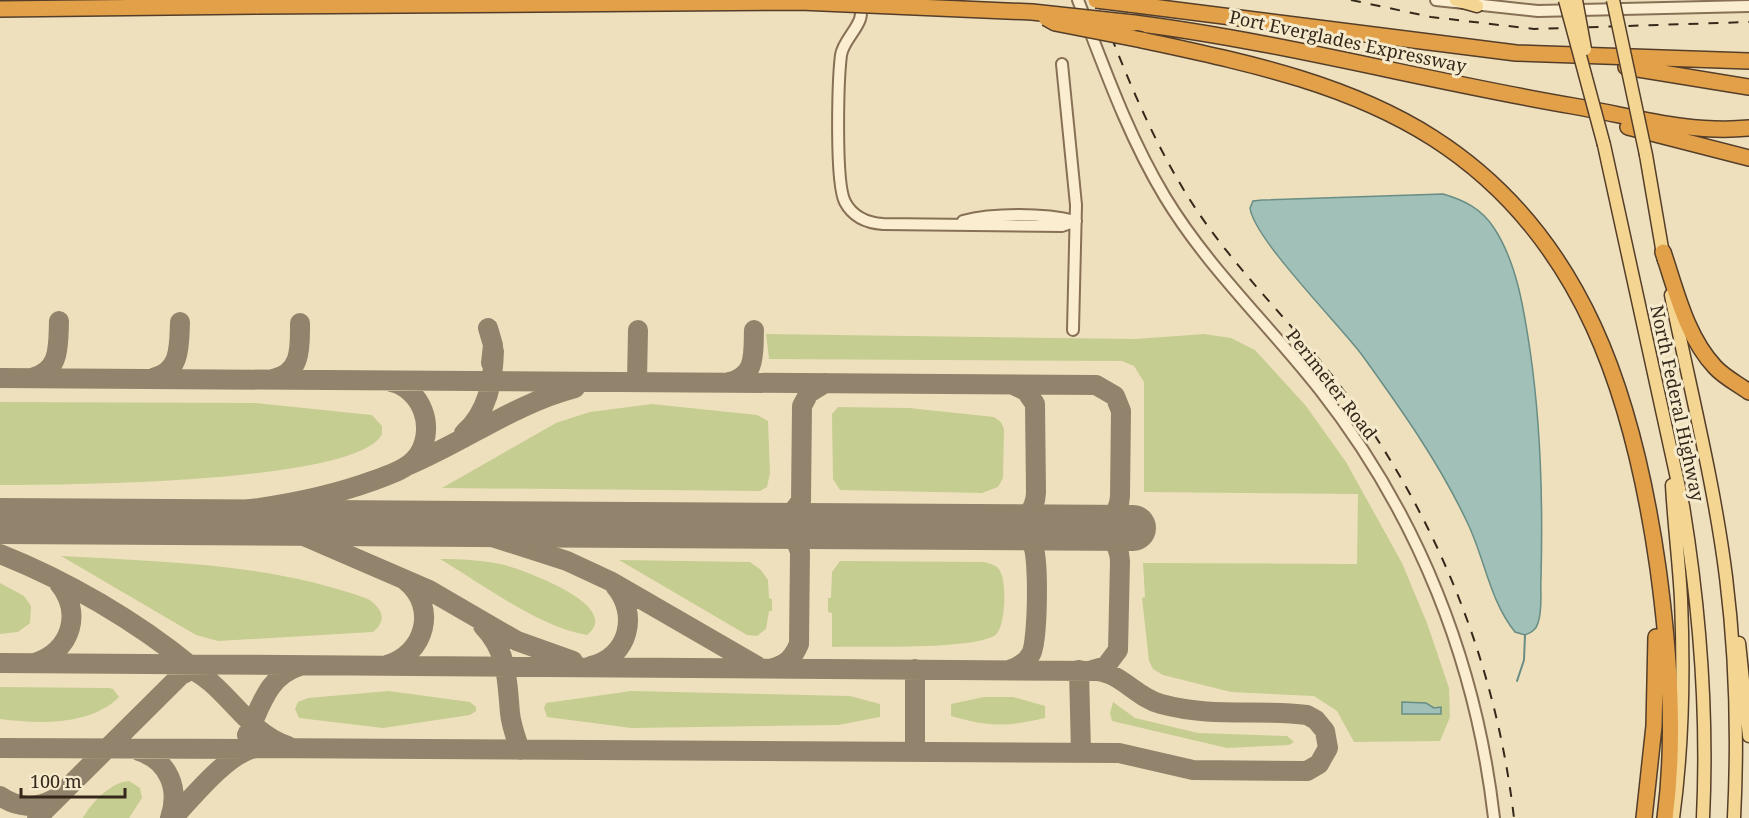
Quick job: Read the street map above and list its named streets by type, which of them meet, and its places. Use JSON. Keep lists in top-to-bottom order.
{
  "streets": {
    "highway": ["Port Everglades Expressway"],
    "main road": ["North Federal Highway"],
    "street": ["Perimeter Road"]
  },
  "scale_bar": "100 m"
}
